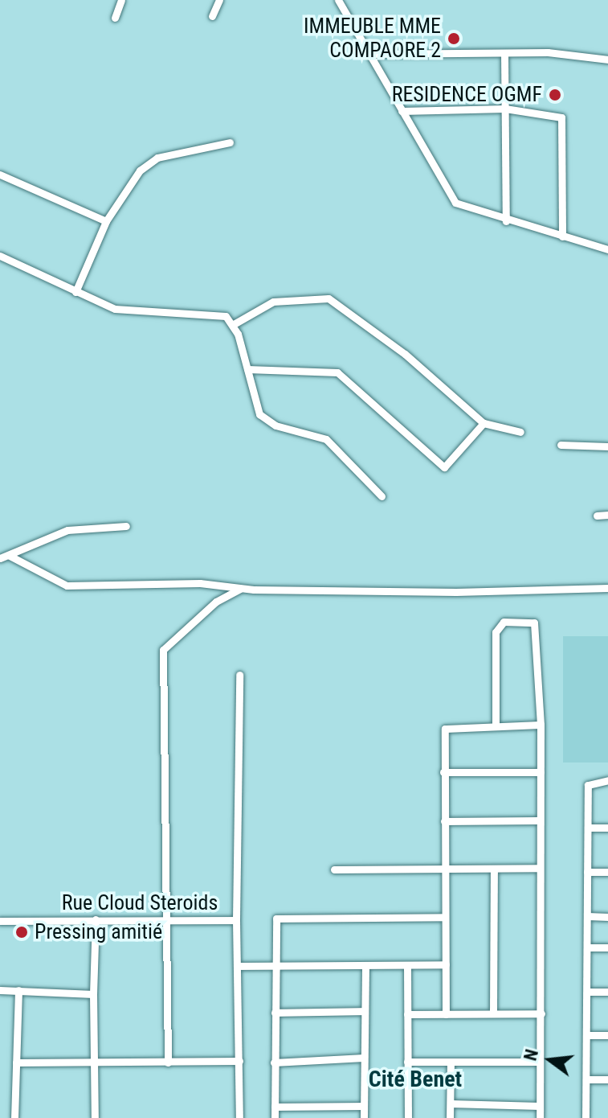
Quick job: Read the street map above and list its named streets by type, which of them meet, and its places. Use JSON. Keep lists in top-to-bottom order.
{
  "streets": {
    "street": ["Rue Cloud Steroids"]
  },
  "districts": ["Cité Benet"],
  "places": ["IMMEUBLE MME COMPAORE 2", "RESIDENCE OGMF", "Pressing amitié"],
  "north": "left"
}
